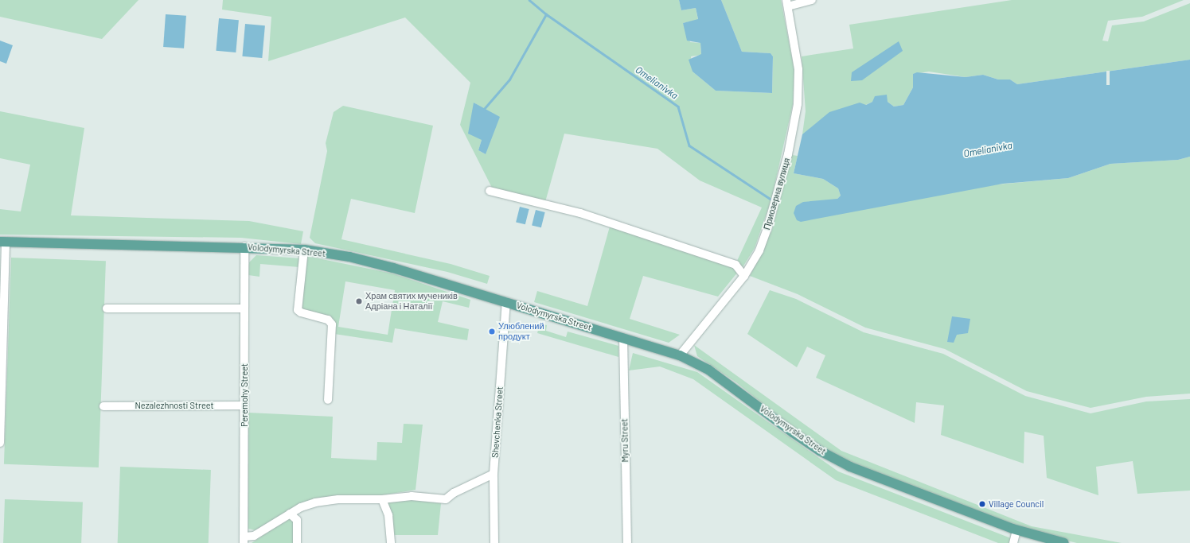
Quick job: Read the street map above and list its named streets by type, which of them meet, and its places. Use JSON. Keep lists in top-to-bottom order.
{
  "streets": {
    "main road": ["Volodymyrska Street"],
    "street": [
      "Приозерна вулиця",
      "Peremohy Street",
      "Nezalezhnosti Street",
      "Shevchenka Street",
      "Myru Street"
    ]
  },
  "crossings": [
    ["Приозерна вулиця", "Volodymyrska Street"],
    ["Volodymyrska Street", "Peremohy Street"],
    ["Volodymyrska Street", "Shevchenka Street"],
    ["Volodymyrska Street", "Myru Street"],
    ["Peremohy Street", "Nezalezhnosti Street"]
  ],
  "water": ["Omelianivka"],
  "places": ["Храм святих мучеників Адріана і Наталії", "Улюблений продукт", "Village Council"]
}
